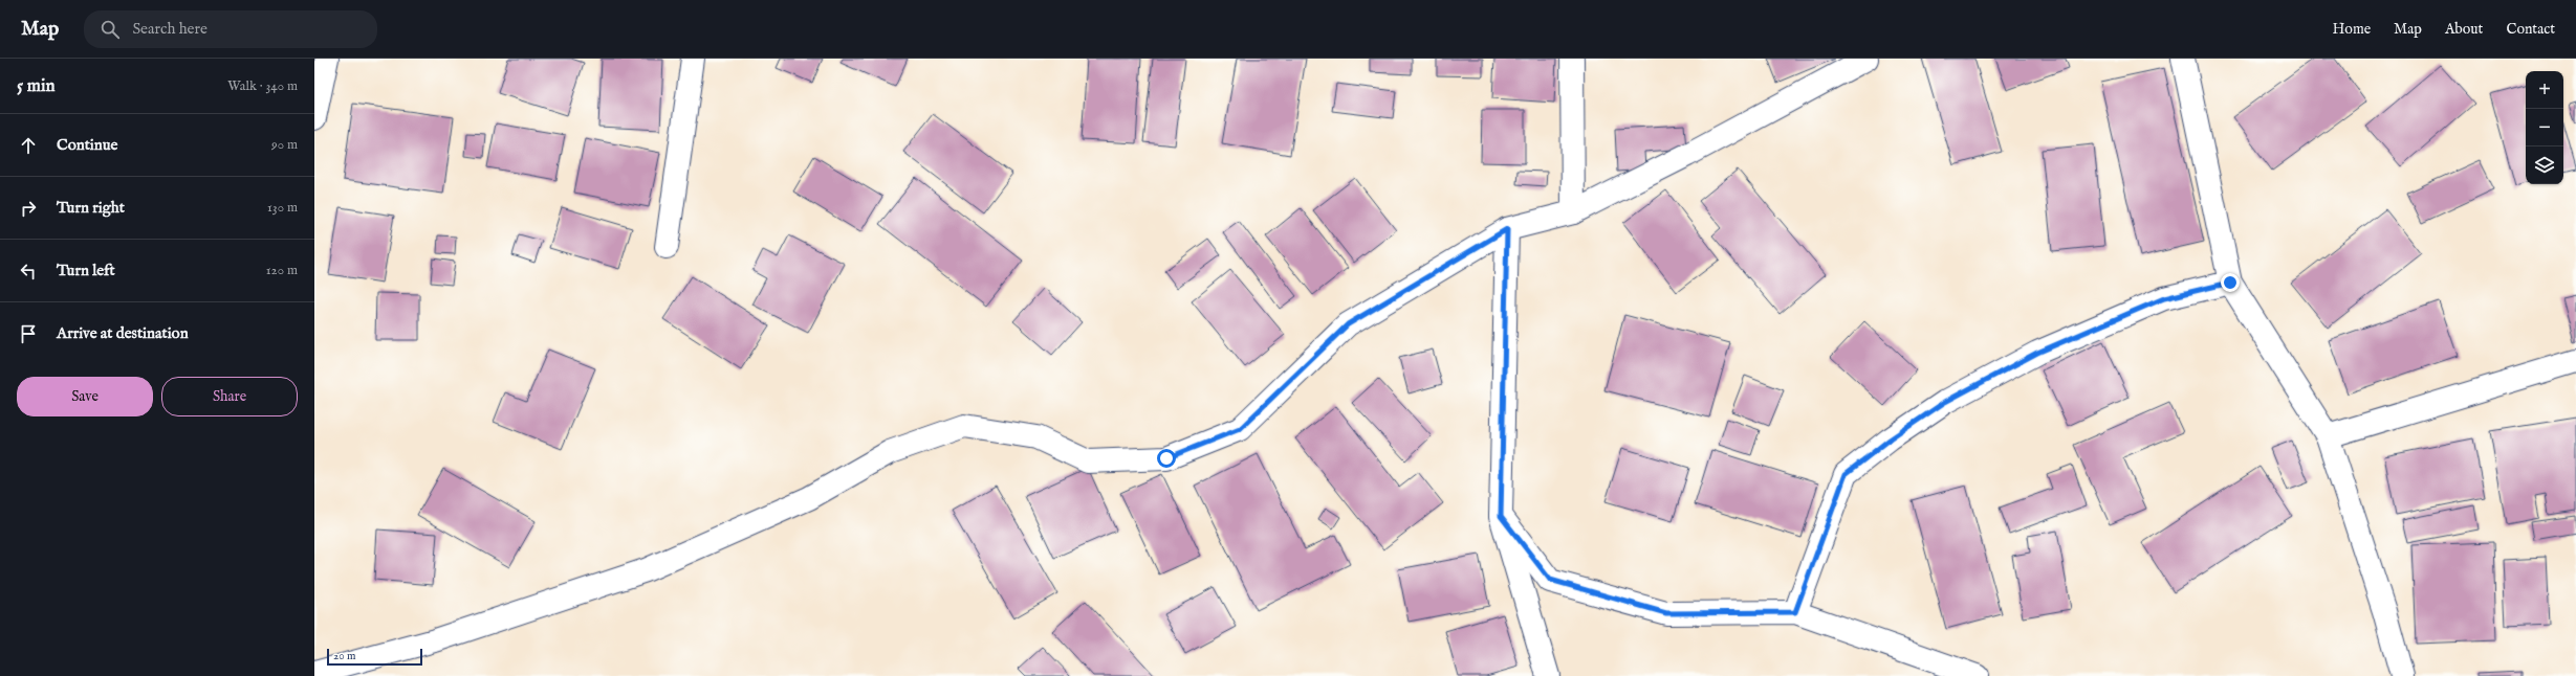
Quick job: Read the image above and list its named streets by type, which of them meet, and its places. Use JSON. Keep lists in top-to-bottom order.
{
  "scale_bar": "20 m",
  "page": {
    "header": "Map",
    "search": "Search here",
    "nav": [
      "Home",
      "Map",
      "About",
      "Contact"
    ],
    "heading": ["5 min", "Walk · 340 m"],
    "map_buttons": ["+", "−"],
    "list": [
      ["Continue", "90 m"],
      ["Turn right", "130 m"],
      ["Turn left", "120 m"],
      "Arrive at destination"
    ],
    "buttons": ["Save", "Share"],
    "scale": "20 m"
  }
}
